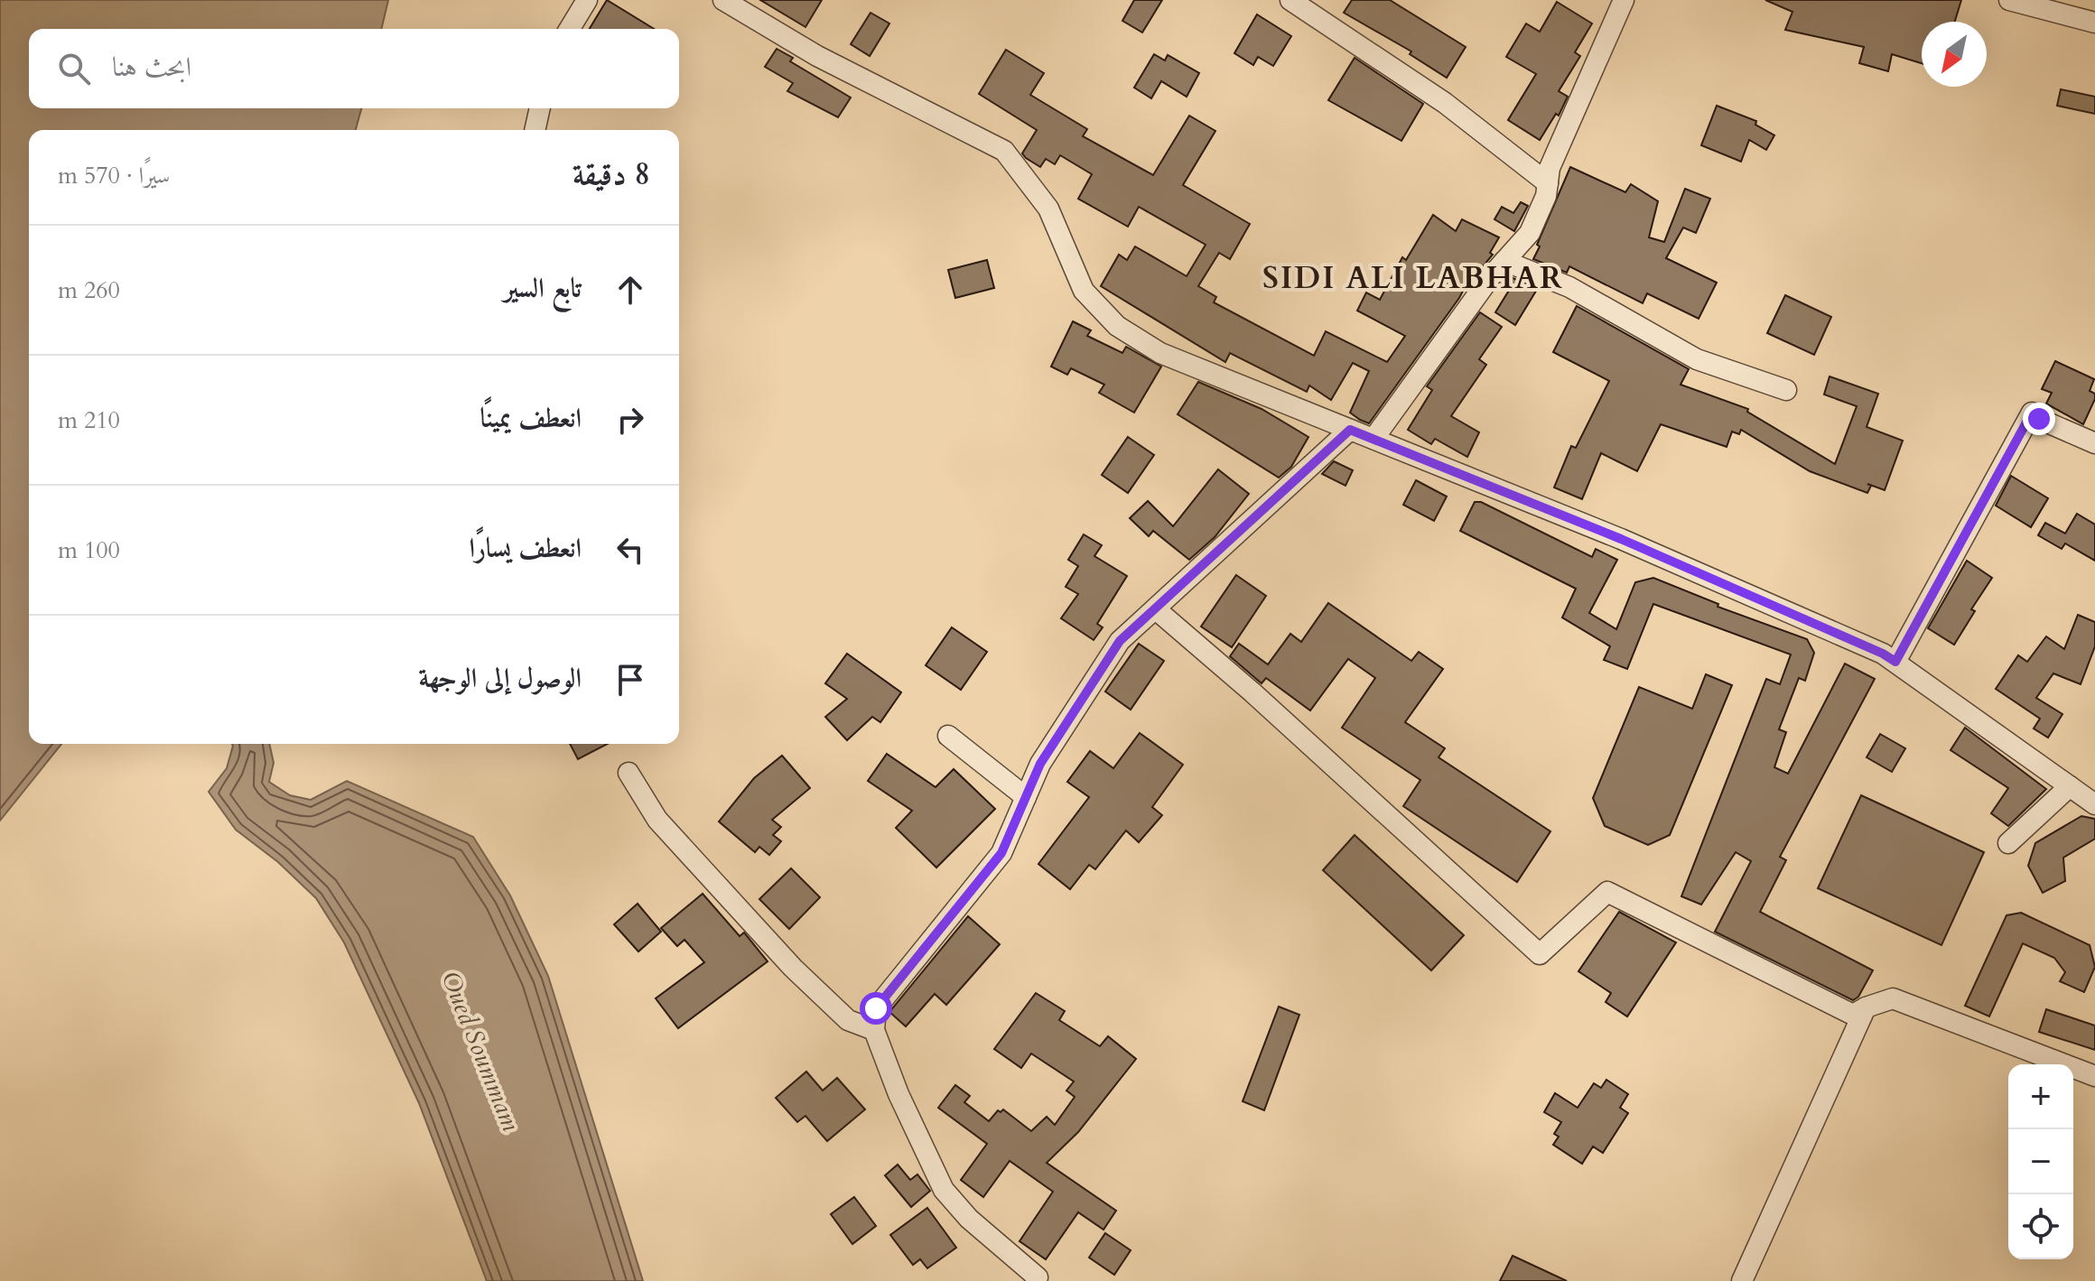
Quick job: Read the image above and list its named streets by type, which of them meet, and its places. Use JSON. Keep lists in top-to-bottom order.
{
  "districts": ["SIDI ALI LABHAR"],
  "water": ["Oued Soummam"],
  "north": "bottom left",
  "page": {
    "search": "ابحث هنا",
    "heading": ["8 دقيقة", "سيرًا · 570 m"],
    "list": [
      ["تابع السير", "260 m"],
      ["انعطف يمينًا", "210 m"],
      ["انعطف يسارًا", "100 m"],
      "الوصول إلى الوجهة"
    ],
    "map_buttons": ["+", "−"]
  }
}
